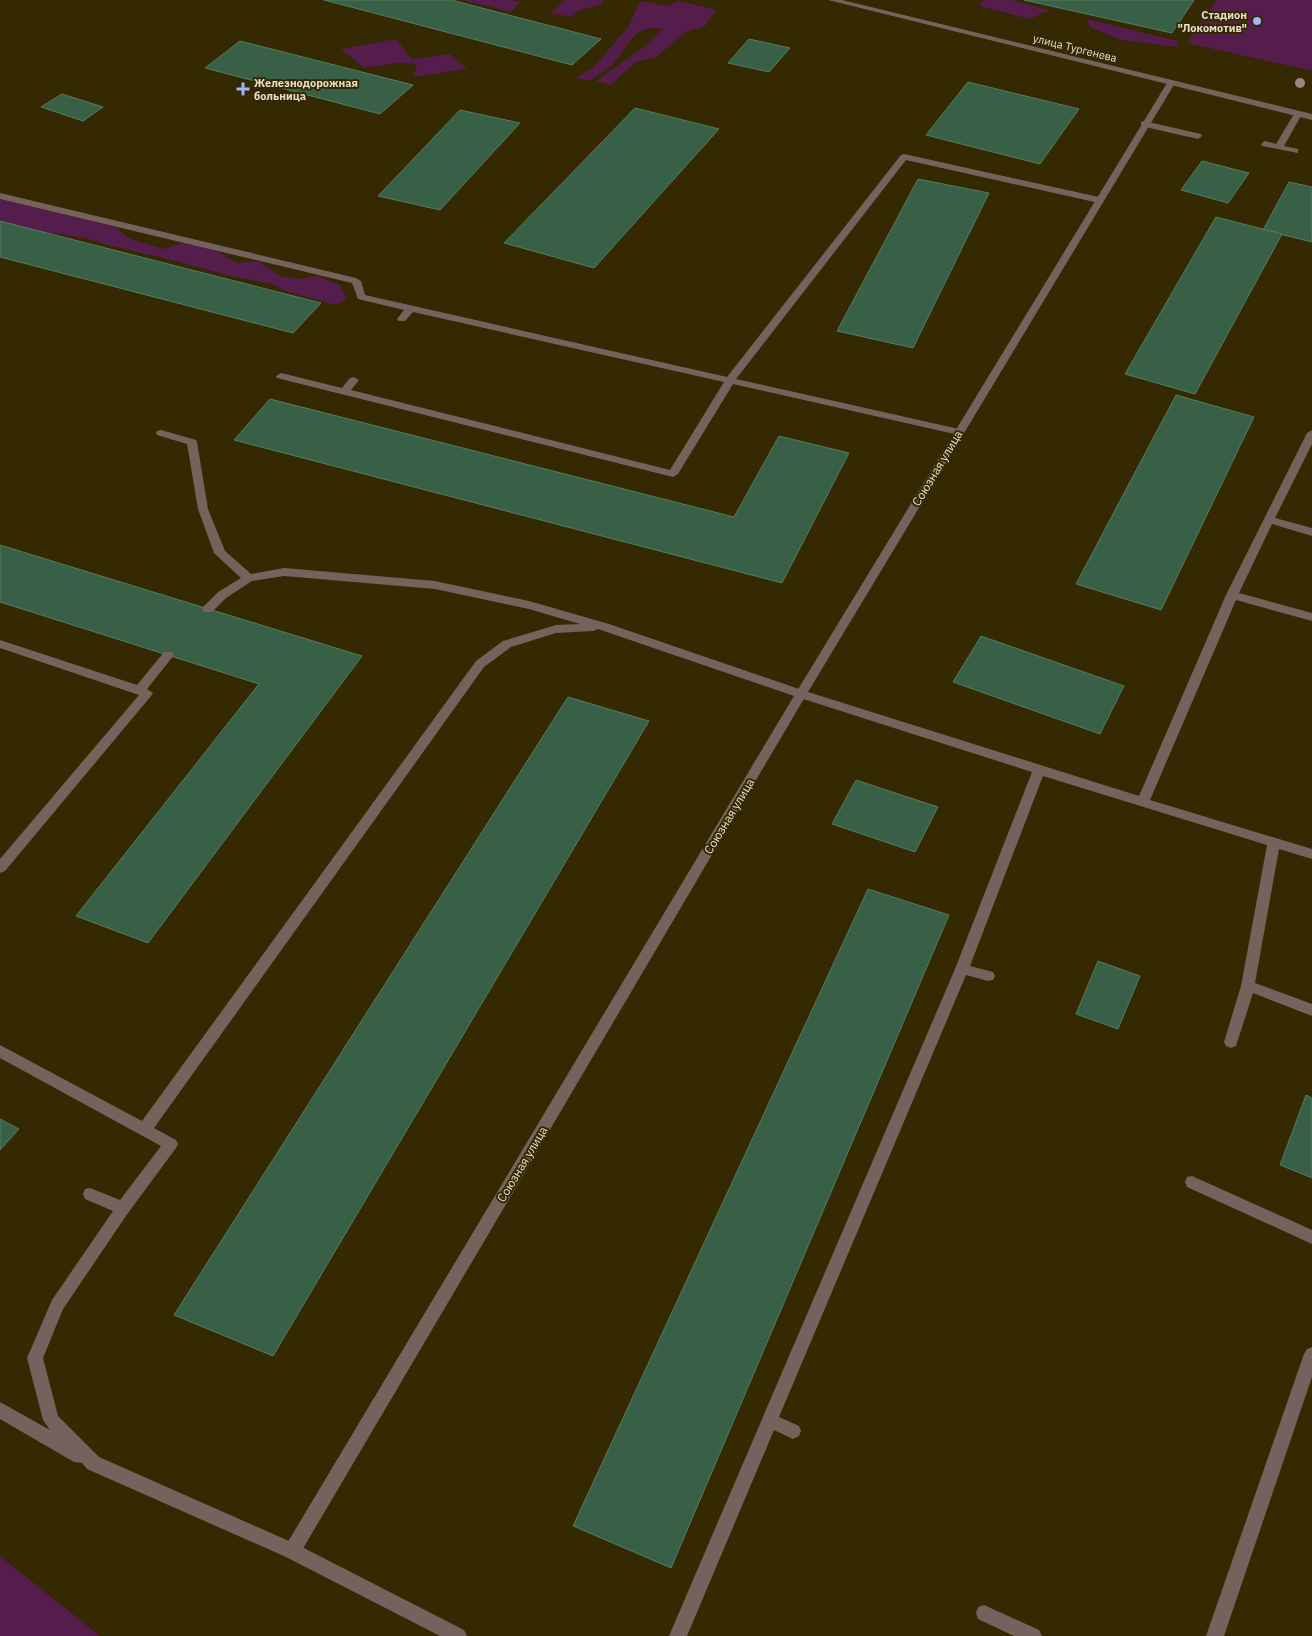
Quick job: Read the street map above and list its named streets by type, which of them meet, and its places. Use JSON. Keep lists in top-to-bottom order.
{
  "streets": {
    "street": ["улица Тургенева", "Союзная улица"]
  },
  "crossings": [
    ["улица Тургенева", "Союзная улица"]
  ],
  "places": {
    "other": ["Стадион \"Локомотив\""],
    "health": ["Железнодорожная больница"]
  }
}
